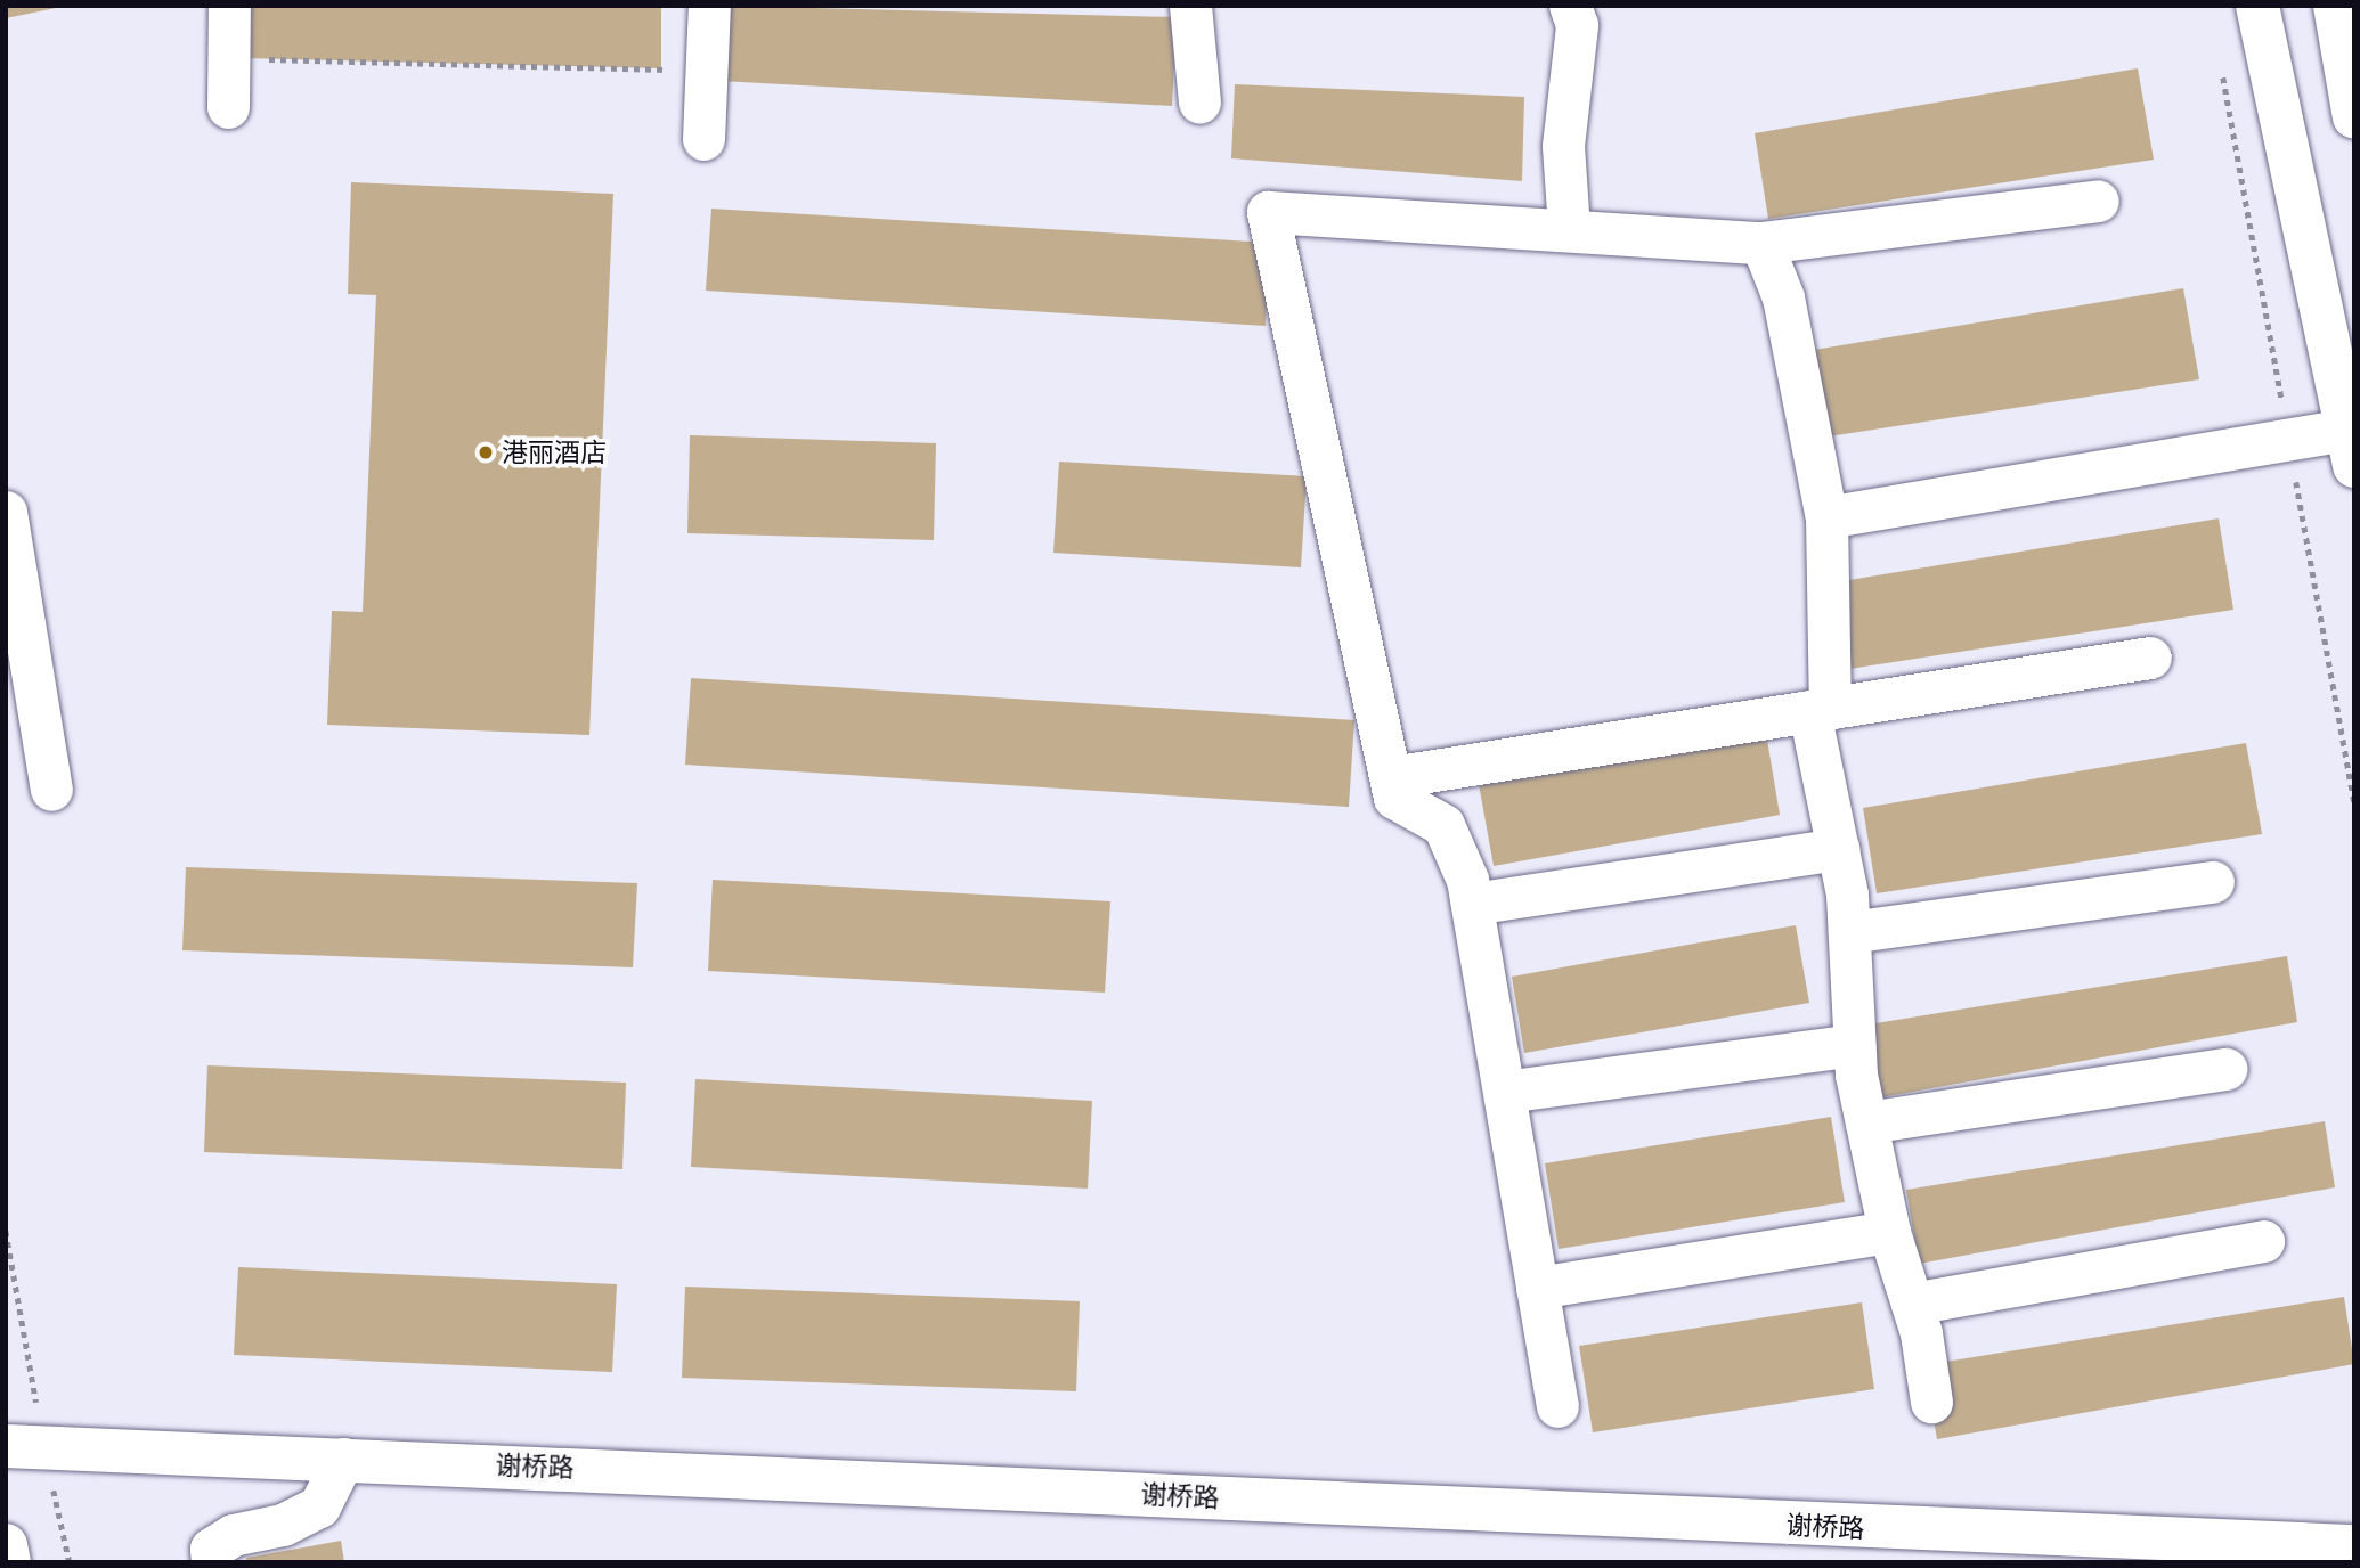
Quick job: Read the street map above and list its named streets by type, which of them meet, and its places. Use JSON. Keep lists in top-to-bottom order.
{
  "streets": {
    "street": ["谢桥路"]
  },
  "places": ["港丽酒店"]
}
